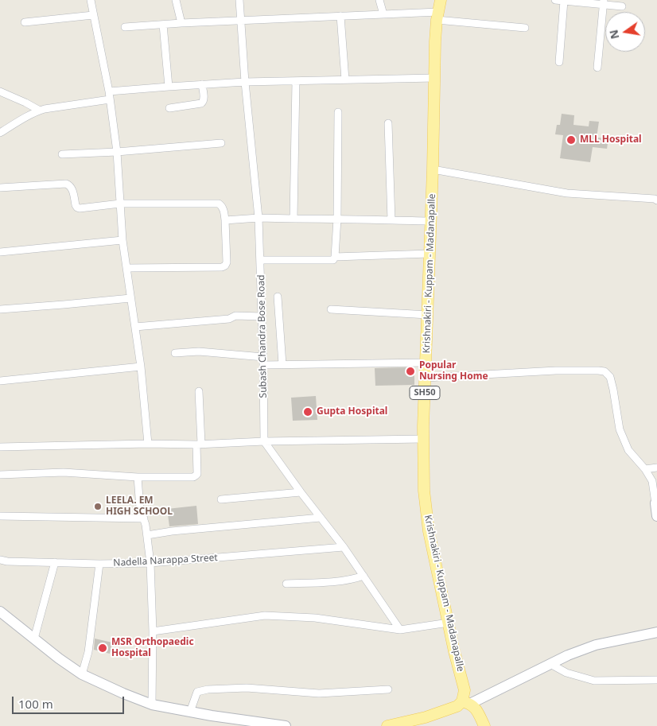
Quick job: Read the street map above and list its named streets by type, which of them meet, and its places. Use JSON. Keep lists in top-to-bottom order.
{
  "streets": {
    "main road": ["Krishnakiri - Kuppam - Madanapalle", "SH50"],
    "street": ["Subash Chandra Bose Road", "Nadella Narappa Street"]
  },
  "places": [
    "MLL Hospital",
    "Popular Nursing Home",
    "Gupta Hospital",
    "LEELA. EM HIGH SCHOOL",
    "MSR Orthopaedic Hospital"
  ],
  "scale_bar": "100 m",
  "north": "left"
}
